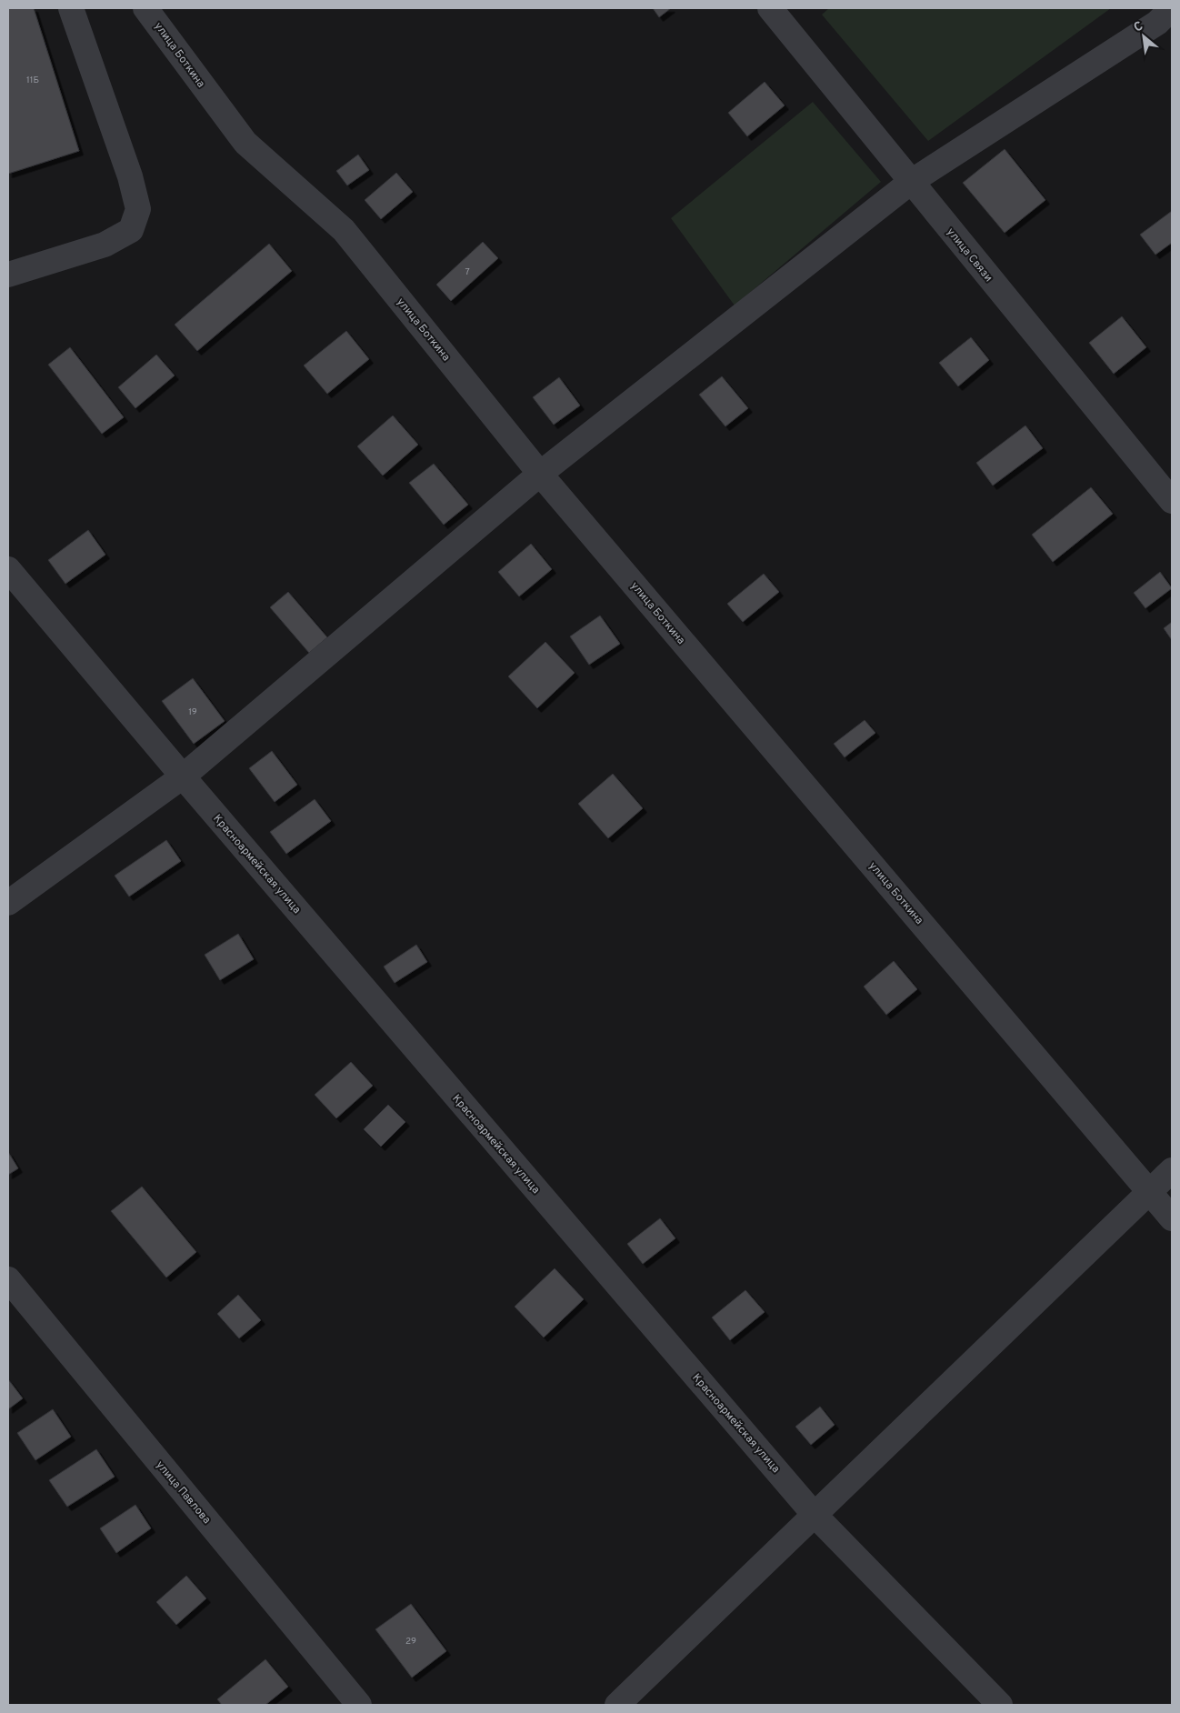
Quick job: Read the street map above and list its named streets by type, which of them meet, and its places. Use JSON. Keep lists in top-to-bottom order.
{
  "streets": {
    "street": [
      "улица Боткина",
      "улица Связи",
      "Красноармейская улица",
      "улица Павлова"
    ]
  },
  "house_numbers": [
    "11Б",
    "7",
    "19",
    "29"
  ],
  "north": "top left"
}
